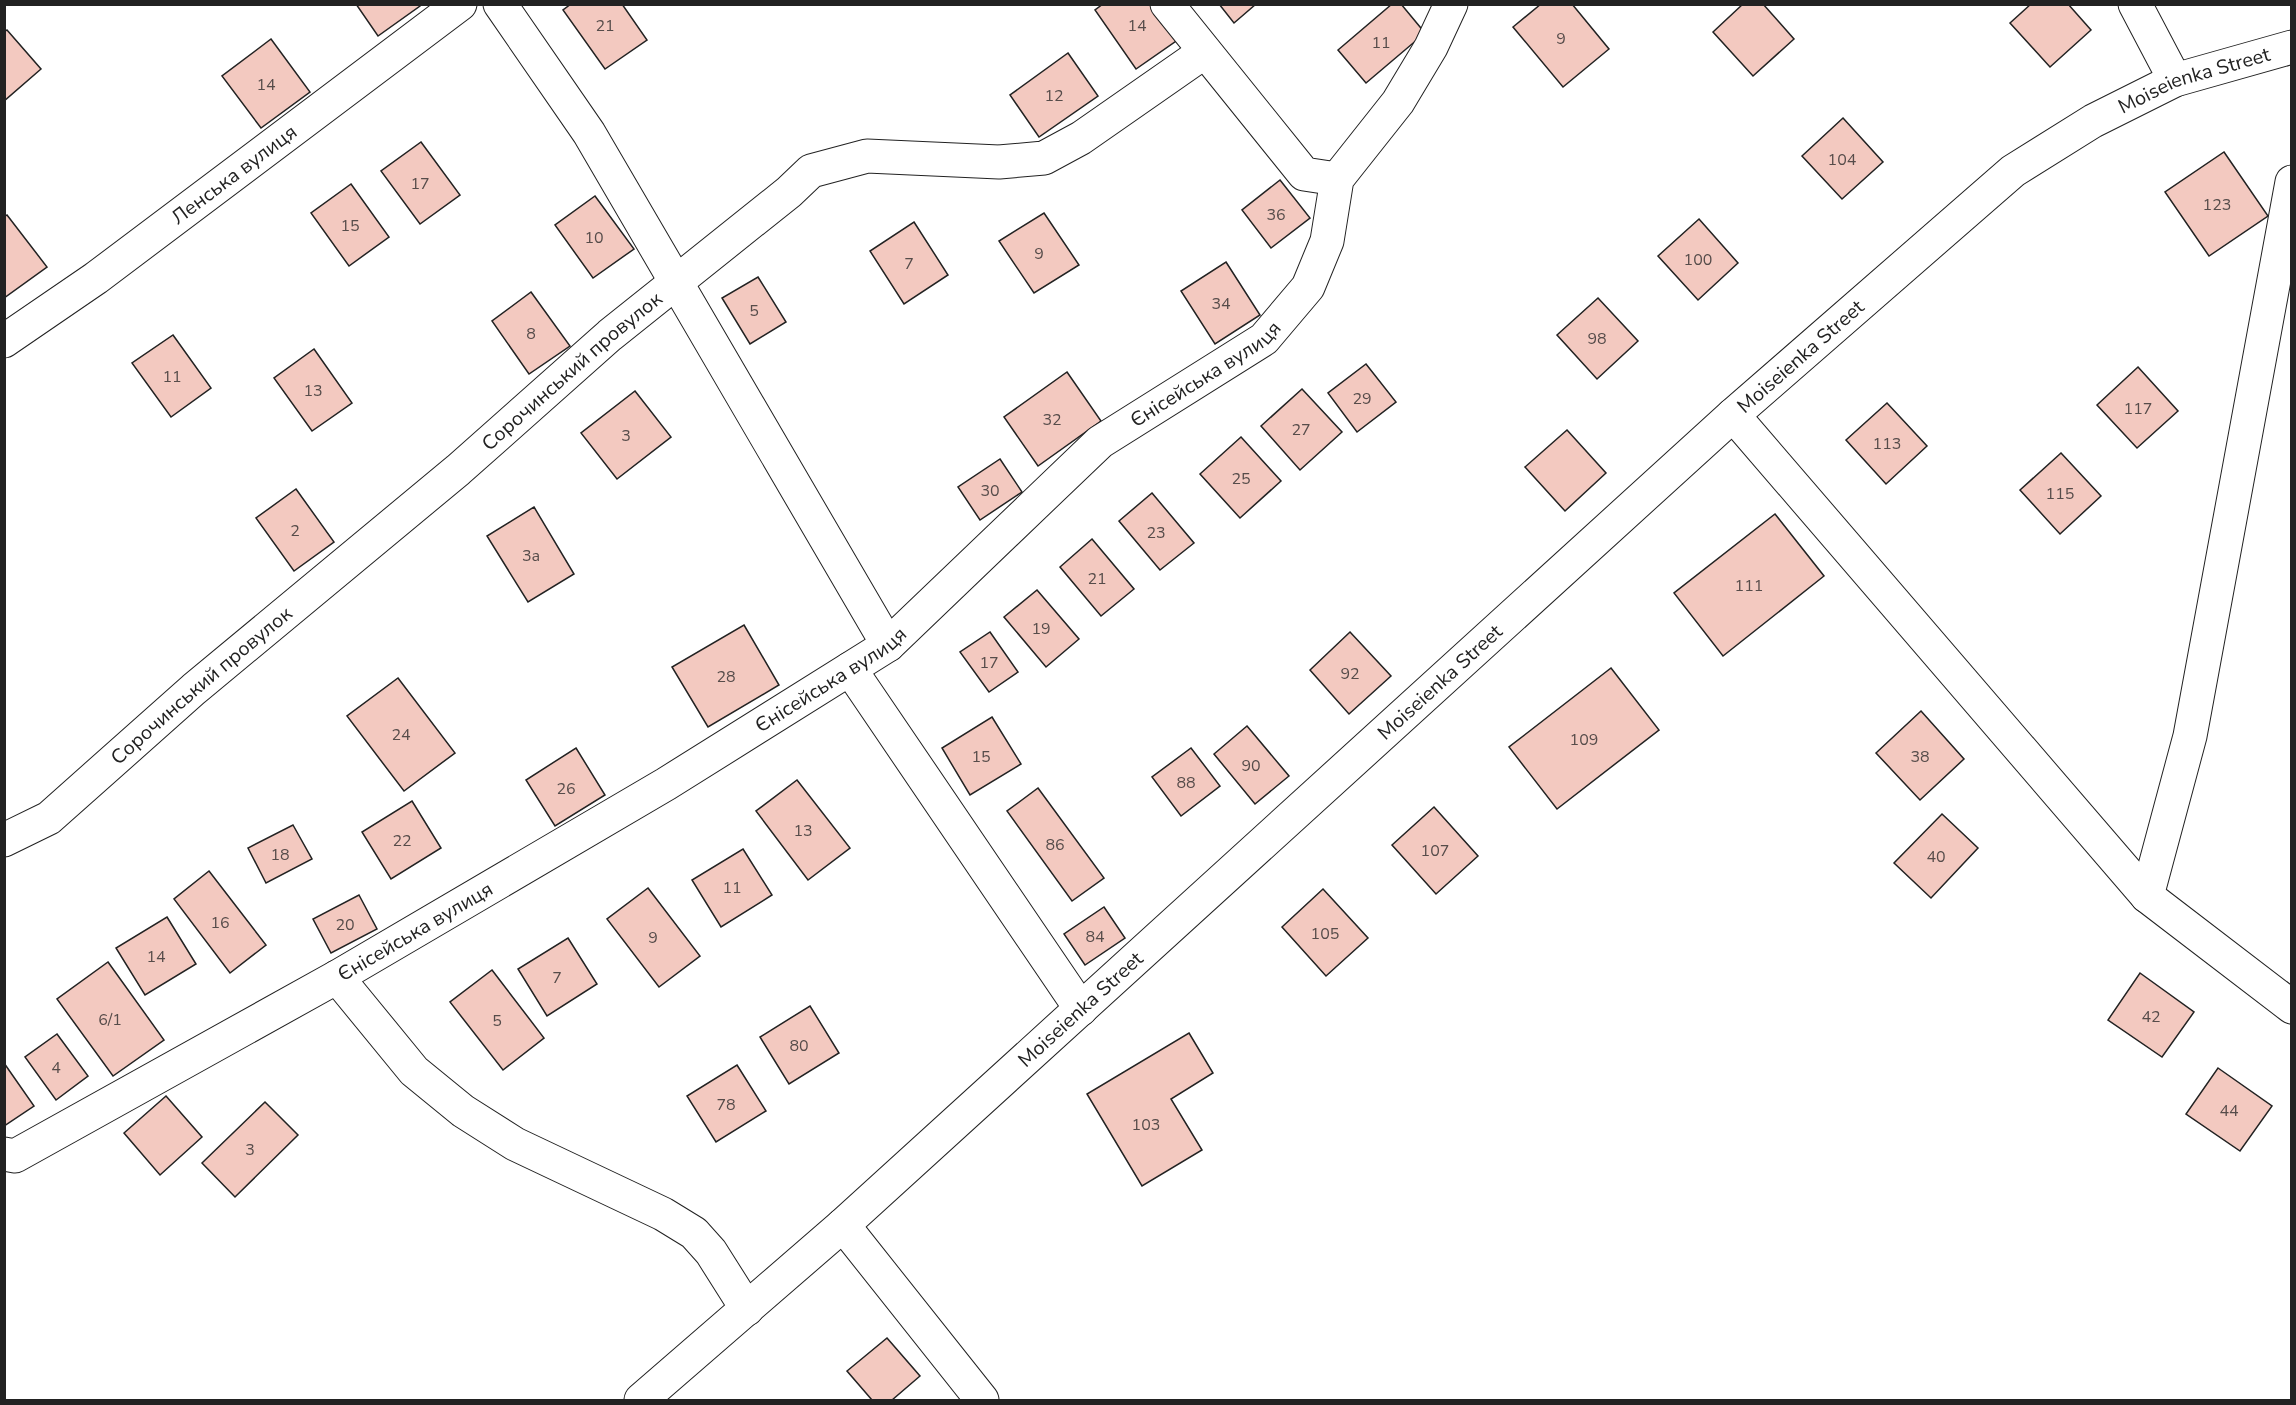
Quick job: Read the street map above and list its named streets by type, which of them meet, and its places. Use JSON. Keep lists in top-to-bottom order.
{
  "streets": {
    "street": [
      "Moiseienka Street",
      "Ленська вулиця",
      "Сорочинський провулок",
      "Єнісейська вулиця"
    ]
  },
  "house_numbers": [
    "21",
    "14",
    "9",
    "11",
    "14",
    "12",
    "104",
    "17",
    "123",
    "36",
    "15",
    "10",
    "9",
    "100",
    "7",
    "34",
    "5",
    "8",
    "98",
    "11",
    "13",
    "29",
    "117",
    "32",
    "27",
    "3",
    "113",
    "25",
    "30",
    "115",
    "2",
    "23",
    "3а",
    "21",
    "111",
    "19",
    "17",
    "92",
    "28",
    "24",
    "109",
    "15",
    "38",
    "90",
    "88",
    "26",
    "13",
    "22",
    "86",
    "107",
    "18",
    "40",
    "11",
    "16",
    "20",
    "105",
    "84",
    "9",
    "14",
    "7",
    "42",
    "6/1",
    "5",
    "80",
    "4",
    "78",
    "44",
    "103",
    "3"
  ]
}
